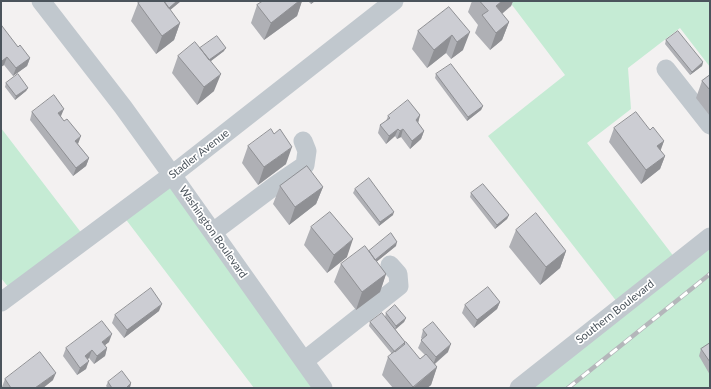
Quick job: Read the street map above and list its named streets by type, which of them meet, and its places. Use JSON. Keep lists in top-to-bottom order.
{
  "streets": {
    "street": ["Stadler Avenue", "Washington Boulevard", "Southern Boulevard"]
  },
  "crossings": [
    ["Stadler Avenue", "Washington Boulevard"]
  ]
}
